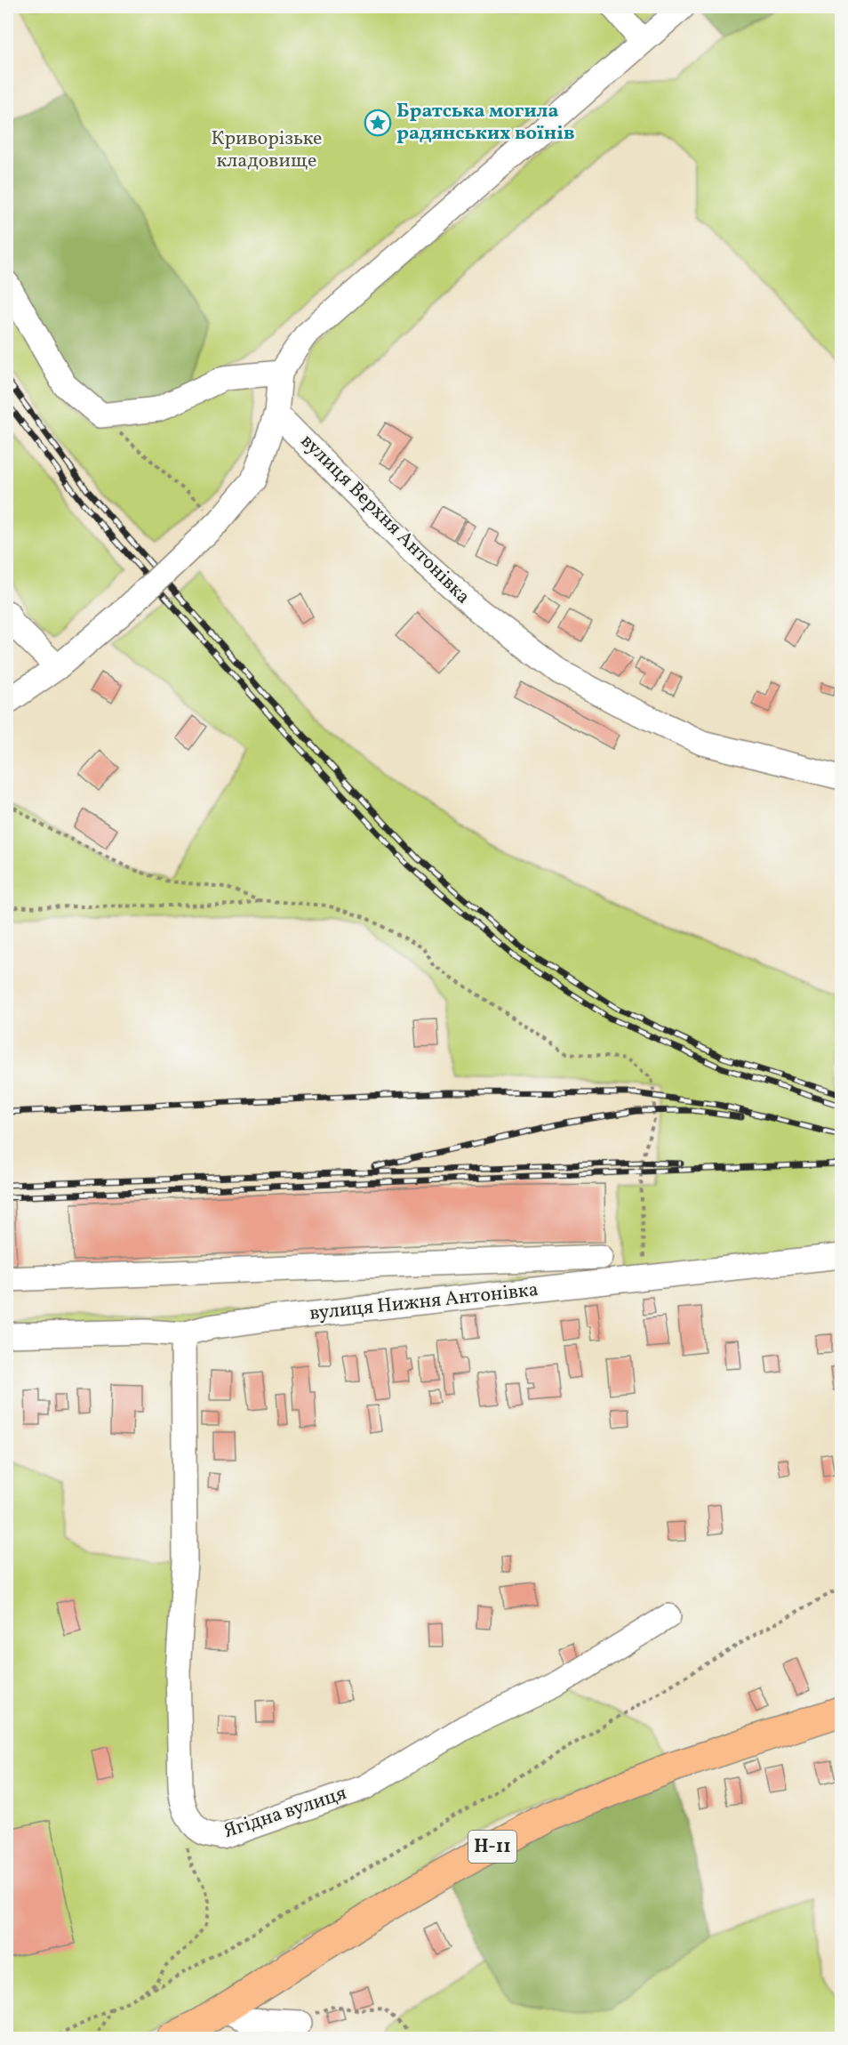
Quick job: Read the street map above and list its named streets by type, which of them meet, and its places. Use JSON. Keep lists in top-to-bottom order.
{
  "streets": {
    "main road": ["Н-11"],
    "street": ["вулиця Верхня Антонівка", "вулиця Нижня Антонівка", "Ягідна вулиця"]
  },
  "crossings": [
    ["вулиця Нижня Антонівка", "Ягідна вулиця"]
  ],
  "parks": ["Криворізьке кладовище"],
  "places": {
    "place": ["Братська могила радянських воїнів"]
  }
}
